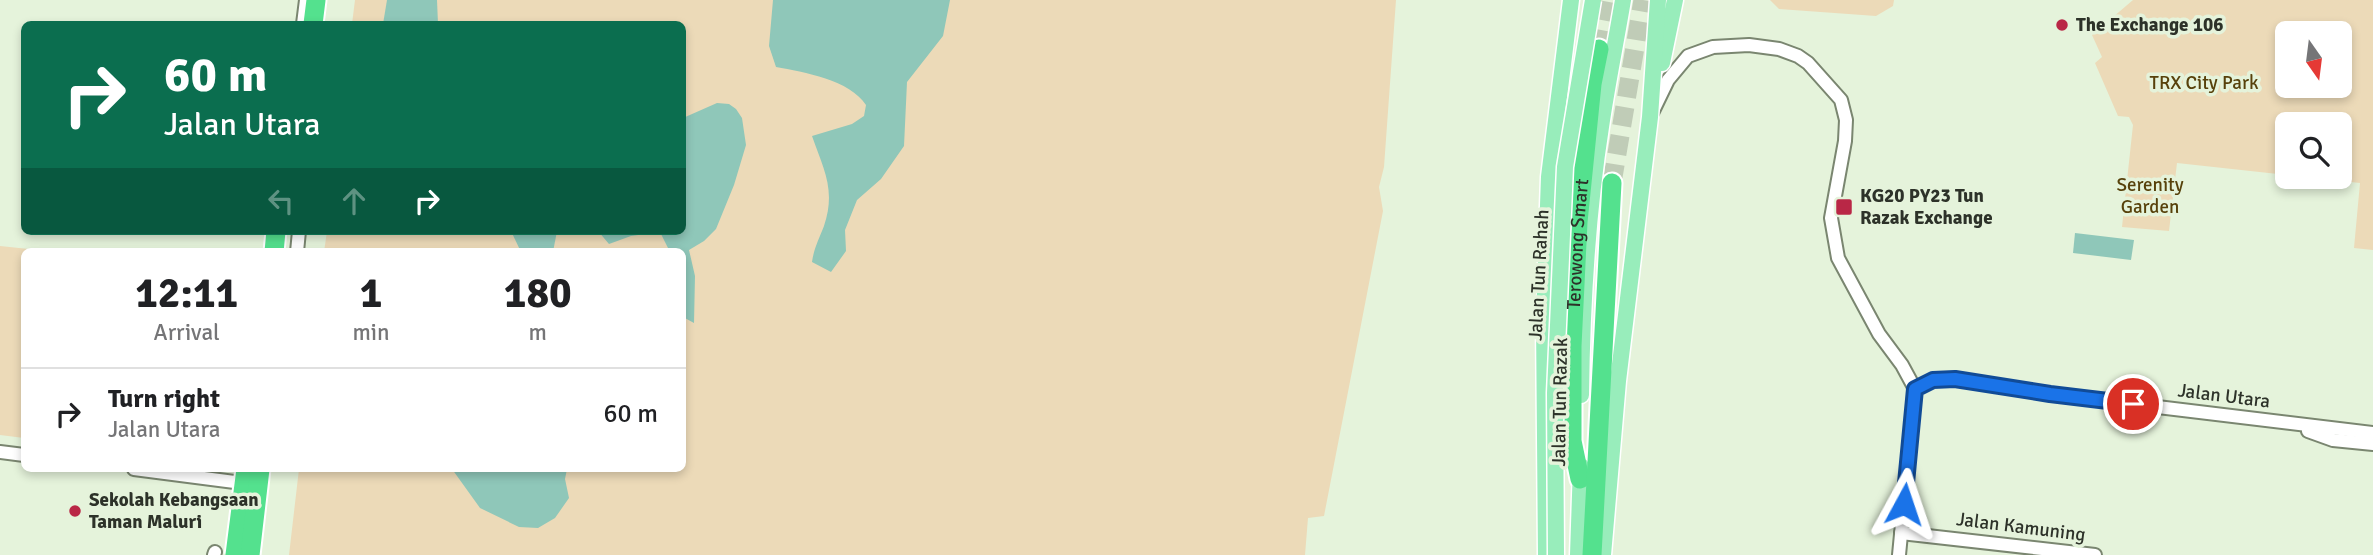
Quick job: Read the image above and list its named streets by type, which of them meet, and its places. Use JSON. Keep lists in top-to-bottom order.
{
  "streets": {
    "highway": ["Terowong Smart"],
    "main road": ["Jalan Tun Rahah", "Jalan Tun Razak"],
    "street": ["Jalan Utara", "Jalan Kamuning"]
  },
  "crossings": [
    ["Terowong Smart", "Jalan Tun Razak"]
  ],
  "parks": ["TRX City Park", "Serenity Garden"],
  "places": {
    "other": ["The Exchange 106", "Sekolah Kebangsaan Taman Maluri"],
    "transit": ["KG20 PY23 Tun Razak Exchange"]
  },
  "north": "bottom",
  "page": {
    "turn": ["60 m", "Jalan Utara"],
    "eta": [
      "12:11",
      "Arrival",
      "1",
      "min",
      "180",
      "m"
    ],
    "list": [
      {
        "name": "Turn right",
        "note": "Jalan Utara",
        "value": "60 m"
      }
    ]
  }
}
